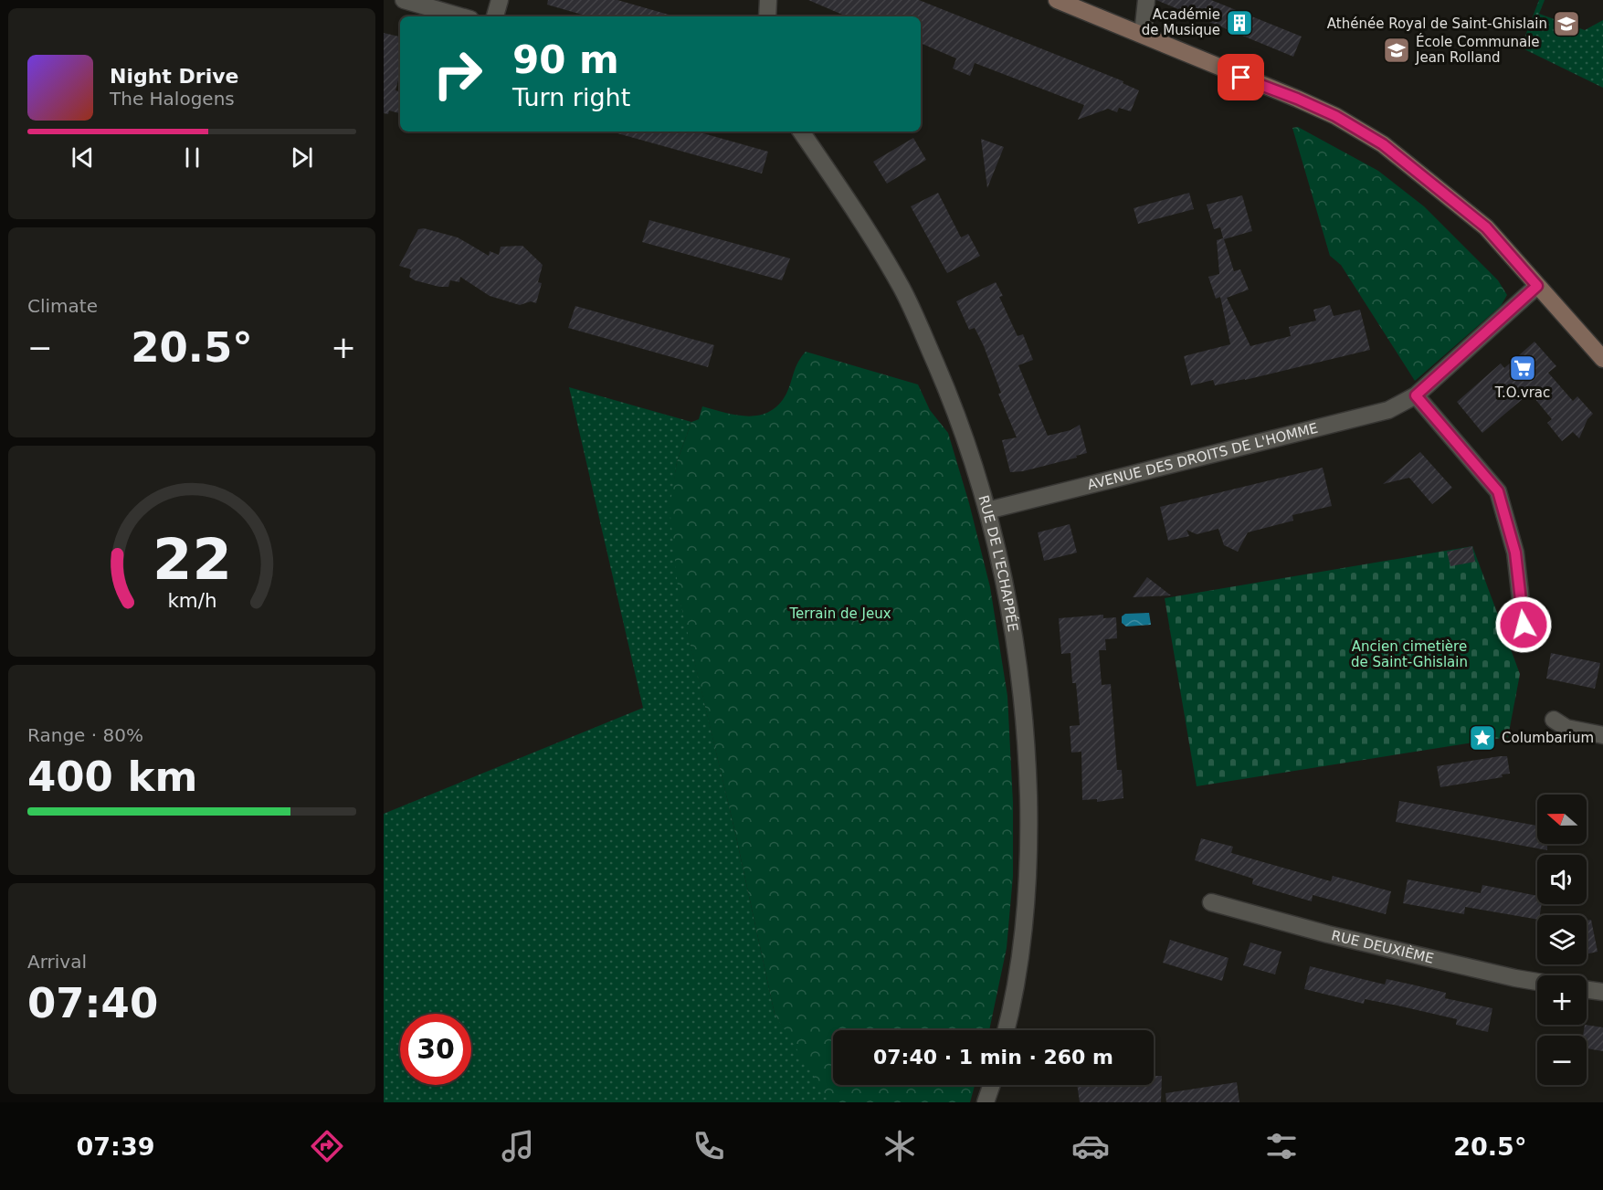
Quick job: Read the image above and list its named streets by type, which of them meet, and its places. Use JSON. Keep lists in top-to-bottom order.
{
  "streets": {
    "street": ["AVENUE DES DROITS DE L'HOMME", "RUE DE L'ECHAPPÉE", "RUE DEUXIÈME"]
  },
  "crossings": [
    ["AVENUE DES DROITS DE L'HOMME", "RUE DE L'ECHAPPÉE"]
  ],
  "parks": ["Terrain de Jeux", "Ancien cimetière de Saint-Ghislain"],
  "places": {
    "building": ["Académie de Musique"],
    "school or university": ["Athénée Royal de Saint-Ghislain", "École Communale Jean Rolland"],
    "supermarket": ["T.O.vrac"],
    "place": ["Columbarium"]
  },
  "north": "left",
  "page": {
    "turn": ["90 m", "Turn right"],
    "song": ["Night Drive", "The Halogens"],
    "tile": [
      "Climate",
      ["Range · 80%", "400 km"],
      ["Arrival", "07:40"]
    ],
    "heat": ["−", "20.5°", "+"],
    "map_buttons": ["+", "−"],
    "limit": "30",
    "trip": "07:40 · 1 min · 260 m",
    "tabs": ["07:39", "20.5°"],
    "gauge": ["22", "km/h"]
  }
}
